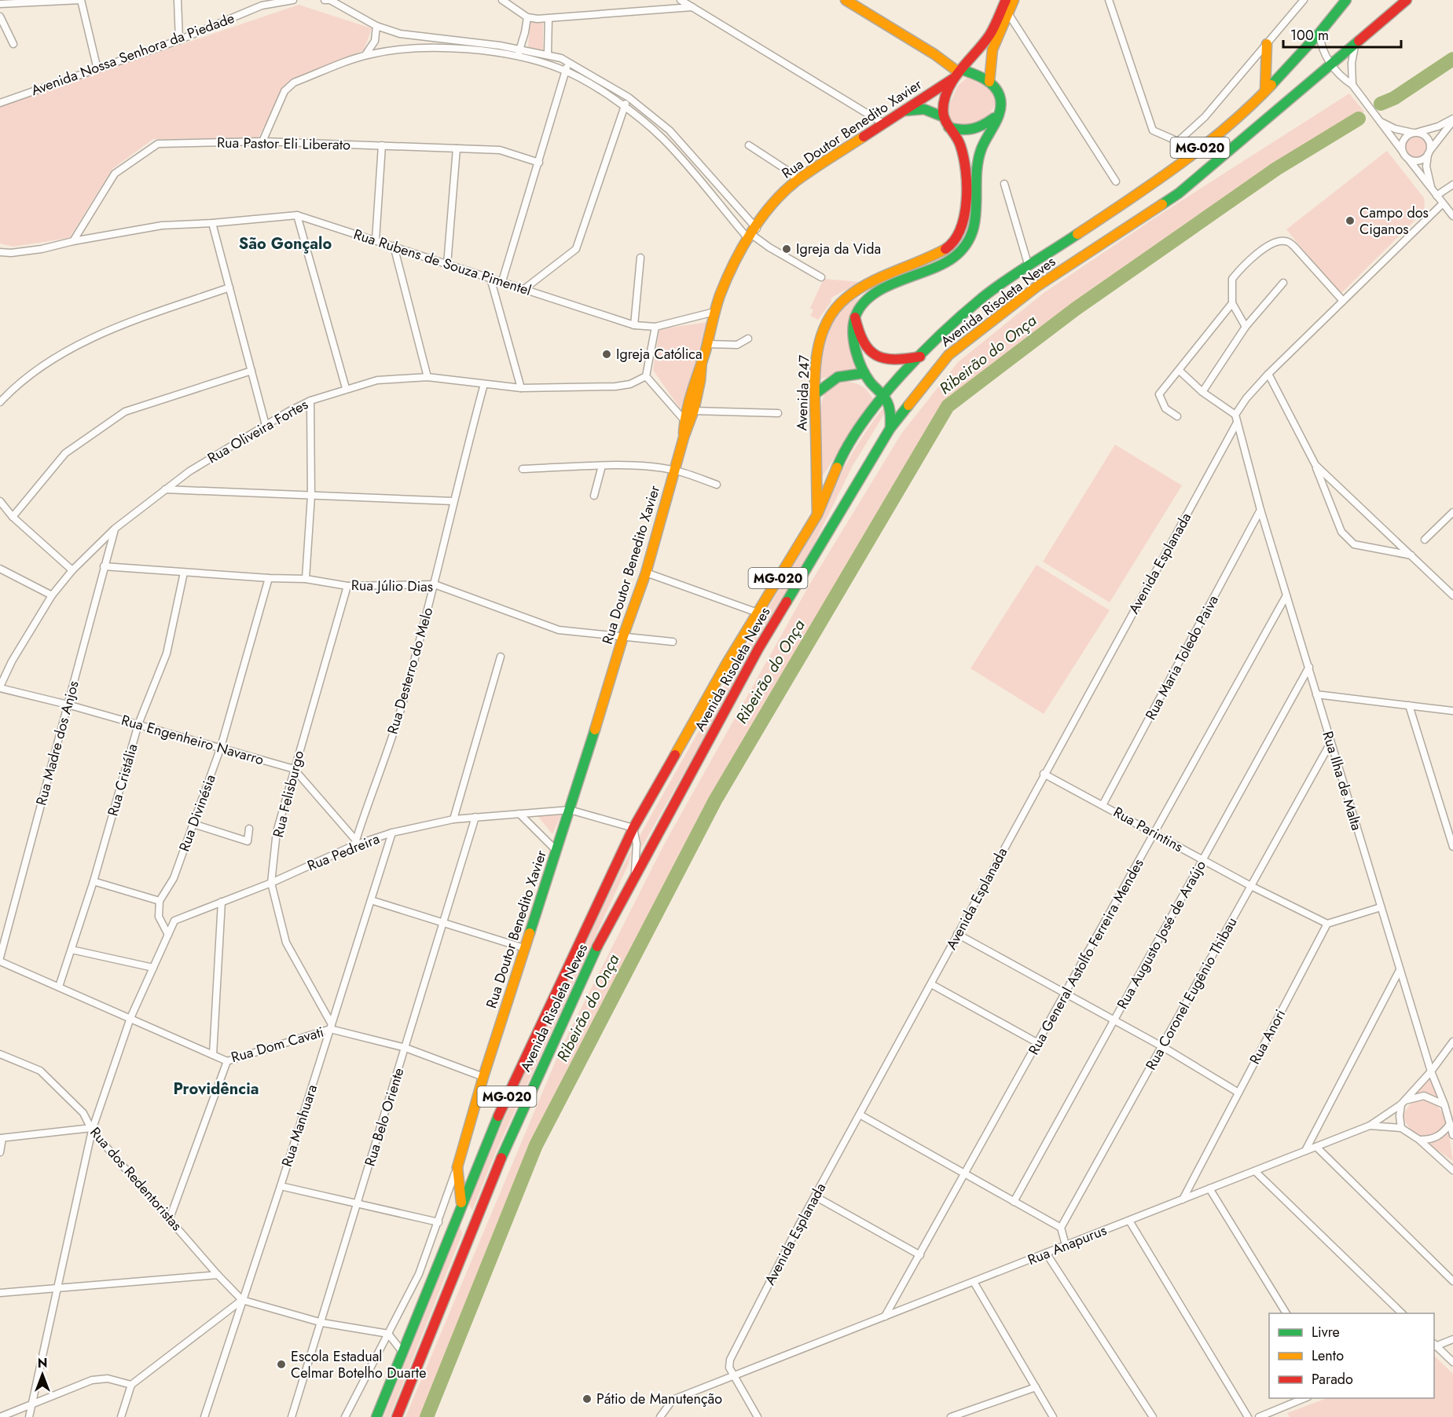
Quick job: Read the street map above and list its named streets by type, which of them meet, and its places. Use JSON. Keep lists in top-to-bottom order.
{
  "streets": {
    "main road": [
      "Rua Doutor Benedito Xavier",
      "MG-020",
      "Avenida Risoleta Neves",
      "Avenida 247"
    ],
    "street": [
      "Avenida Nossa Senhora da Piedade",
      "Rua Pastor Eli Liberato",
      "Rua Rubens de Souza Pimentel",
      "Rua Oliveira Fortes",
      "Avenida Esplanada",
      "Rua Júlio Dias",
      "Rua Maria Toledo Paiva",
      "Rua Desterro do Melo",
      "Rua Engenheiro Navarro",
      "Rua Madre dos Anjos",
      "Rua Cristália",
      "Rua Ilha de Malta",
      "Rua Felisburgo",
      "Rua Divinésia",
      "Rua Parintins",
      "Rua Pedreira",
      "Rua Augusto José de Araújo",
      "Rua General Astolfo Ferreira Mendes",
      "Rua Coronel Eugênio Thibau",
      "Rua Anori",
      "Rua Dom Cavati",
      "Rua Belo Oriente",
      "Rua Manhuara",
      "Rua dos Redentoristas",
      "Rua Anapurus"
    ]
  },
  "crossings": [
    ["Rua Doutor Benedito Xavier", "Rua Rubens de Souza Pimentel"],
    ["Rua Doutor Benedito Xavier", "Avenida 247"],
    ["Rua Doutor Benedito Xavier", "Rua Júlio Dias"],
    ["Rua Doutor Benedito Xavier", "Rua Pedreira"],
    ["Rua Doutor Benedito Xavier", "Rua Dom Cavati"],
    ["Rua Pastor Eli Liberato", "Rua Rubens de Souza Pimentel"],
    ["Avenida Risoleta Neves", "Avenida 247"],
    ["Avenida Risoleta Neves", "Rua Pedreira"],
    ["Rua Oliveira Fortes", "Rua Desterro do Melo"],
    ["Rua Oliveira Fortes", "Rua Engenheiro Navarro"],
    ["Rua Oliveira Fortes", "Rua Madre dos Anjos"],
    ["Avenida Esplanada", "Rua Ilha de Malta"],
    ["Avenida Esplanada", "Rua Parintins"],
    ["Avenida Esplanada", "Rua Anapurus"],
    ["Rua Júlio Dias", "Rua Desterro do Melo"],
    ["Rua Júlio Dias", "Rua Madre dos Anjos"],
    ["Rua Júlio Dias", "Rua Cristália"],
    ["Rua Júlio Dias", "Rua Felisburgo"],
    ["Rua Júlio Dias", "Rua Divinésia"],
    ["Rua Maria Toledo Paiva", "Rua Ilha de Malta"],
    ["Rua Maria Toledo Paiva", "Rua Parintins"],
    ["Rua Desterro do Melo", "Rua Pedreira"],
    ["Rua Engenheiro Navarro", "Rua Madre dos Anjos"],
    ["Rua Engenheiro Navarro", "Rua Cristália"],
    ["Rua Engenheiro Navarro", "Rua Felisburgo"],
    ["Rua Engenheiro Navarro", "Rua Divinésia"],
    ["Rua Cristália", "Rua Dom Cavati"],
    ["Rua Ilha de Malta", "Rua Augusto José de Araújo"],
    ["Rua Ilha de Malta", "Rua General Astolfo Ferreira Mendes"],
    ["Rua Ilha de Malta", "Rua Coronel Eugênio Thibau"],
    ["Rua Ilha de Malta", "Rua Anapurus"],
    ["Rua Felisburgo", "Rua Pedreira"],
    ["Rua Felisburgo", "Rua Dom Cavati"],
    ["Rua Felisburgo", "Rua Manhuara"],
    ["Rua Parintins", "Rua Augusto José de Araújo"],
    ["Rua Parintins", "Rua General Astolfo Ferreira Mendes"],
    ["Rua Parintins", "Rua Coronel Eugênio Thibau"],
    ["Rua Parintins", "Rua Anori"],
    ["Rua Pedreira", "Rua Belo Oriente"],
    ["Rua Pedreira", "Rua Manhuara"],
    ["Rua General Astolfo Ferreira Mendes", "Rua Anapurus"],
    ["Rua Anori", "Rua Anapurus"],
    ["Rua Dom Cavati", "Rua Belo Oriente"],
    ["Rua Dom Cavati", "Rua Manhuara"],
    ["Rua Manhuara", "Rua dos Redentoristas"]
  ],
  "districts": ["São Gonçalo", "Providência"],
  "water": ["Ribeirão do Onça"],
  "places": [
    "Campo dos Ciganos",
    "Igreja da Vida",
    "Igreja Católica",
    "Escola Estadual Celmar Botelho Duarte",
    "Pátio de Manutenção"
  ],
  "legend": ["Livre", "Lento", "Parado"],
  "scale_bar": "100 m",
  "north": "top"
}
